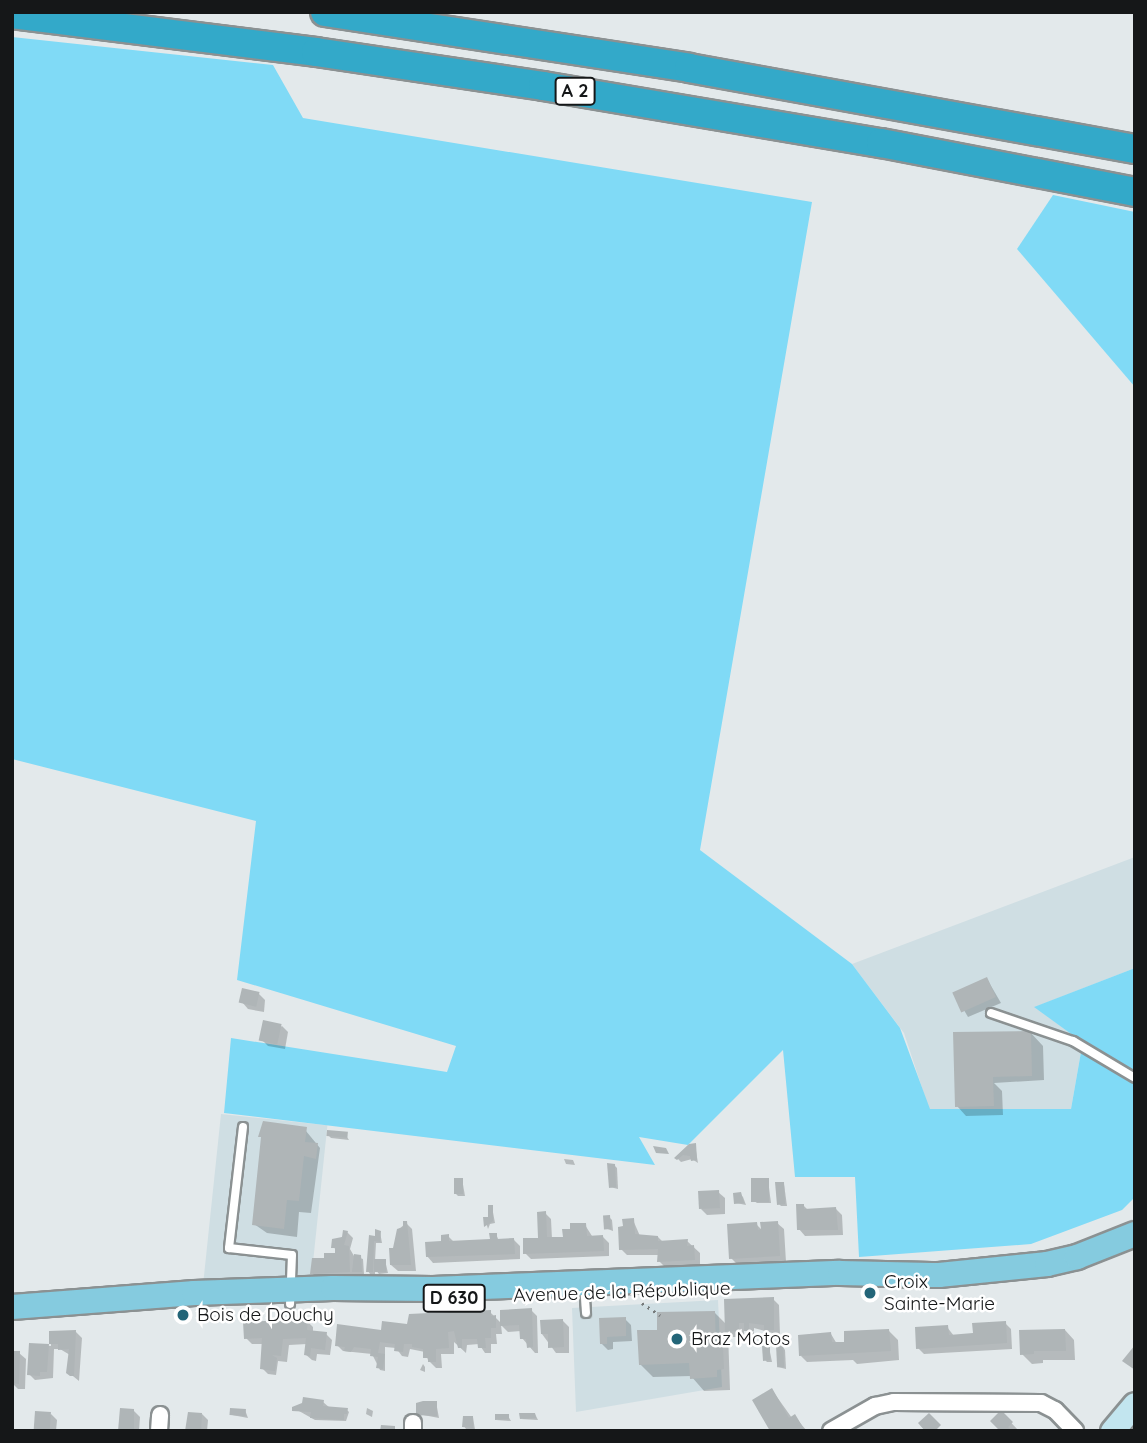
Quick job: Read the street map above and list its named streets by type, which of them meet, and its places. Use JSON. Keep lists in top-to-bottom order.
{
  "streets": {
    "highway": ["A 2"],
    "main road": ["Avenue de la République", "D 630"]
  },
  "places": ["Croix Sainte-Marie", "Bois de Douchy", "Braz Motos"]
}
